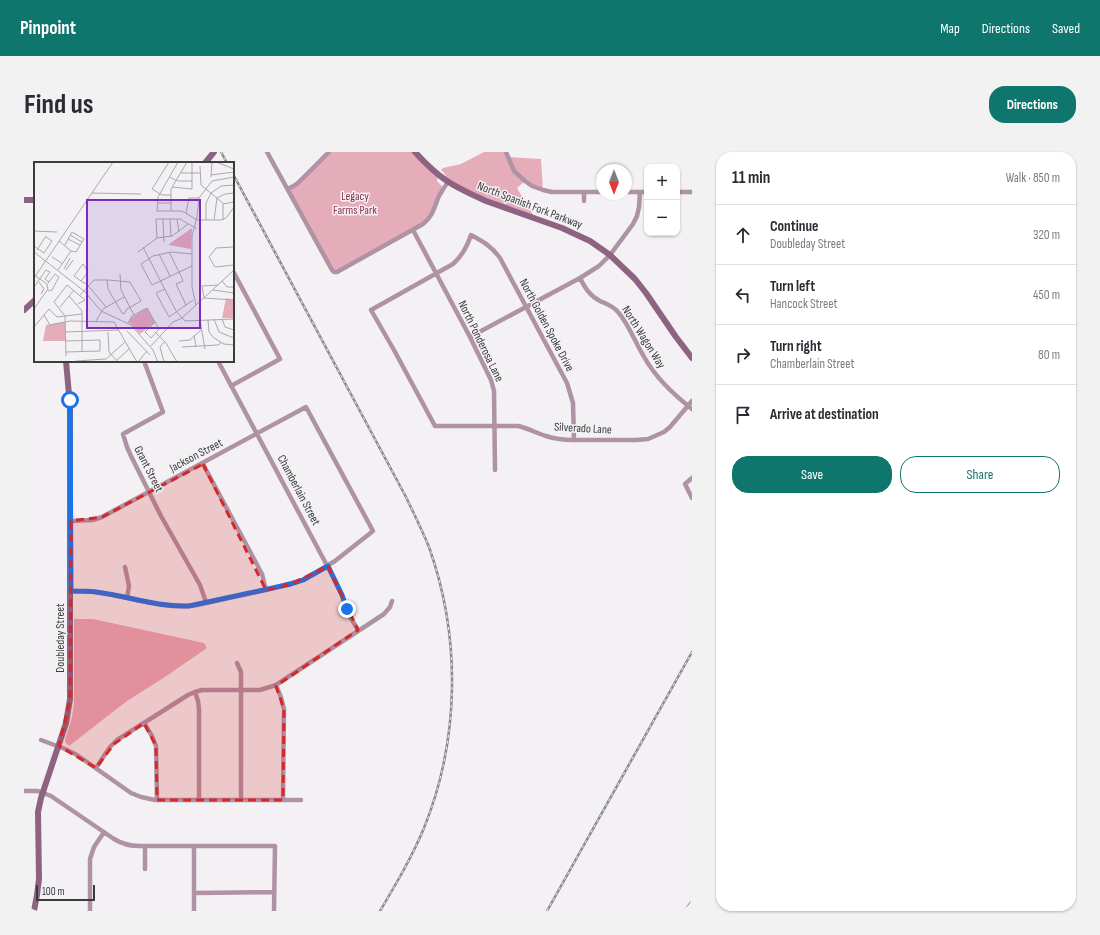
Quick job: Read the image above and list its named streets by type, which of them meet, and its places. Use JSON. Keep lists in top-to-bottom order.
{
  "streets": {
    "street": [
      "North Spanish Fork Parkway",
      "North Golden Spoke Drive",
      "North Wagon Way",
      "North Ponderosa Lane",
      "Silverado Lane",
      "Jackson Street",
      "Grant Street",
      "Chamberlain Street",
      "Doubleday Street"
    ]
  },
  "crossings": [
    ["North Golden Spoke Drive", "North Ponderosa Lane"],
    ["North Golden Spoke Drive", "Silverado Lane"],
    ["North Wagon Way", "Silverado Lane"],
    ["North Ponderosa Lane", "Silverado Lane"],
    ["Jackson Street", "Grant Street"],
    ["Jackson Street", "Chamberlain Street"],
    ["Jackson Street", "Doubleday Street"]
  ],
  "parks": ["Legacy Farms Park"],
  "scale_bar": "100 m",
  "north": "bottom",
  "page": {
    "header": "Pinpoint",
    "nav": ["Map", "Directions", "Saved"],
    "buttons": [
      "Directions",
      ["Save", "Share"]
    ],
    "title": "Find us",
    "heading": ["11 min", "Walk · 850 m"],
    "map_buttons": ["+", "−"],
    "list": [
      ["Continue", "Doubleday Street", "320 m"],
      ["Turn left", "Hancock Street", "450 m"],
      ["Turn right", "Chamberlain Street", "80 m"],
      "Arrive at destination"
    ],
    "scale": "100 m"
  }
}
